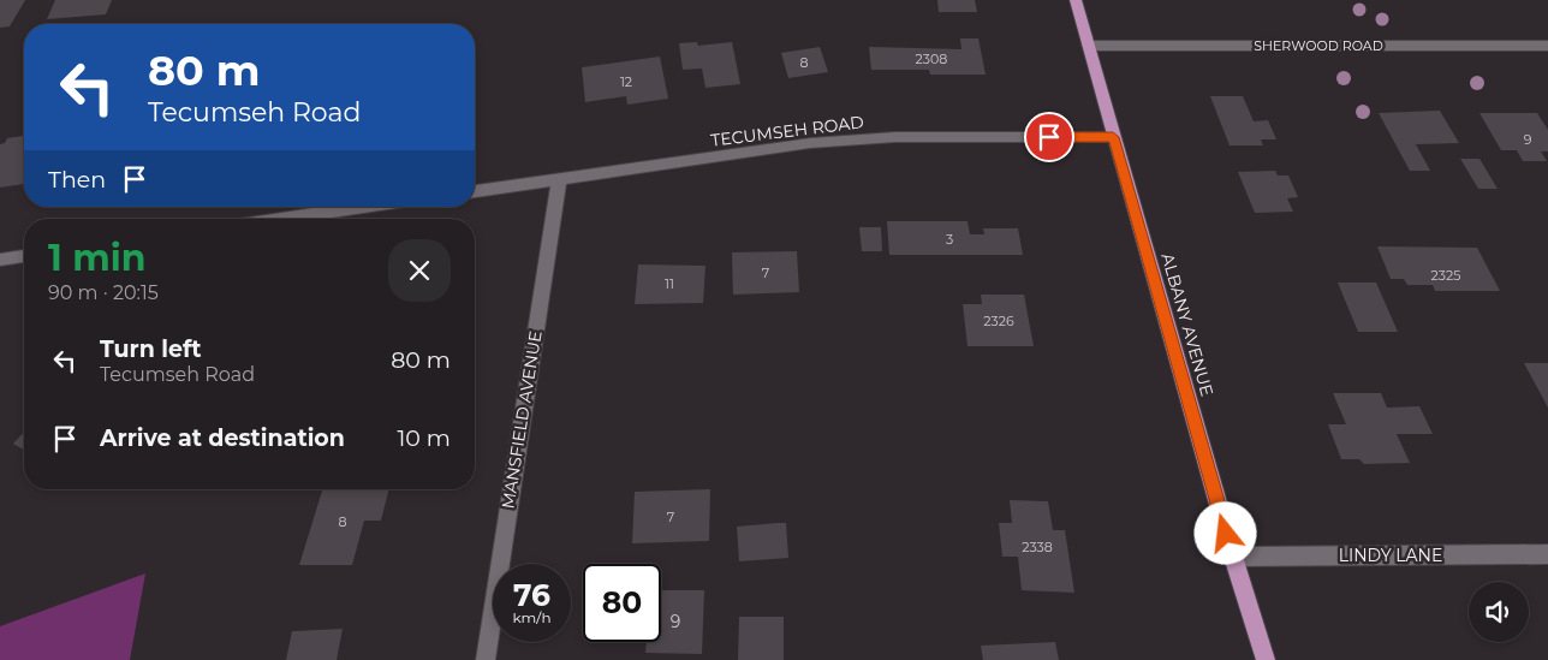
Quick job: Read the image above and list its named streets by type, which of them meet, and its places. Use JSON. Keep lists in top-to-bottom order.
{
  "streets": {
    "highway": ["ALBANY AVENUE"],
    "street": [
      "SHERWOOD ROAD",
      "TECUMSEH ROAD",
      "MANSFIELD AVENUE",
      "LINDY LANE"
    ]
  },
  "crossings": [
    ["SHERWOOD ROAD", "ALBANY AVENUE"],
    ["TECUMSEH ROAD", "ALBANY AVENUE"],
    ["TECUMSEH ROAD", "MANSFIELD AVENUE"],
    ["ALBANY AVENUE", "LINDY LANE"]
  ],
  "house_numbers": [
    "2308",
    "8",
    "12",
    "9",
    "3",
    "7",
    "2325",
    "11",
    "2326",
    "7",
    "8",
    "2338",
    "9"
  ],
  "page": {
    "turn": ["80 m", "Tecumseh Road"],
    "then": "Then",
    "heading": ["1 min", "90 m · 20:15"],
    "list": [
      {
        "name": "Turn left",
        "note": "Tecumseh Road",
        "value": "80 m"
      },
      {
        "name": "Arrive at destination",
        "value": "10 m"
      }
    ],
    "speed": "76 km/h",
    "limit": "80"
  }
}
